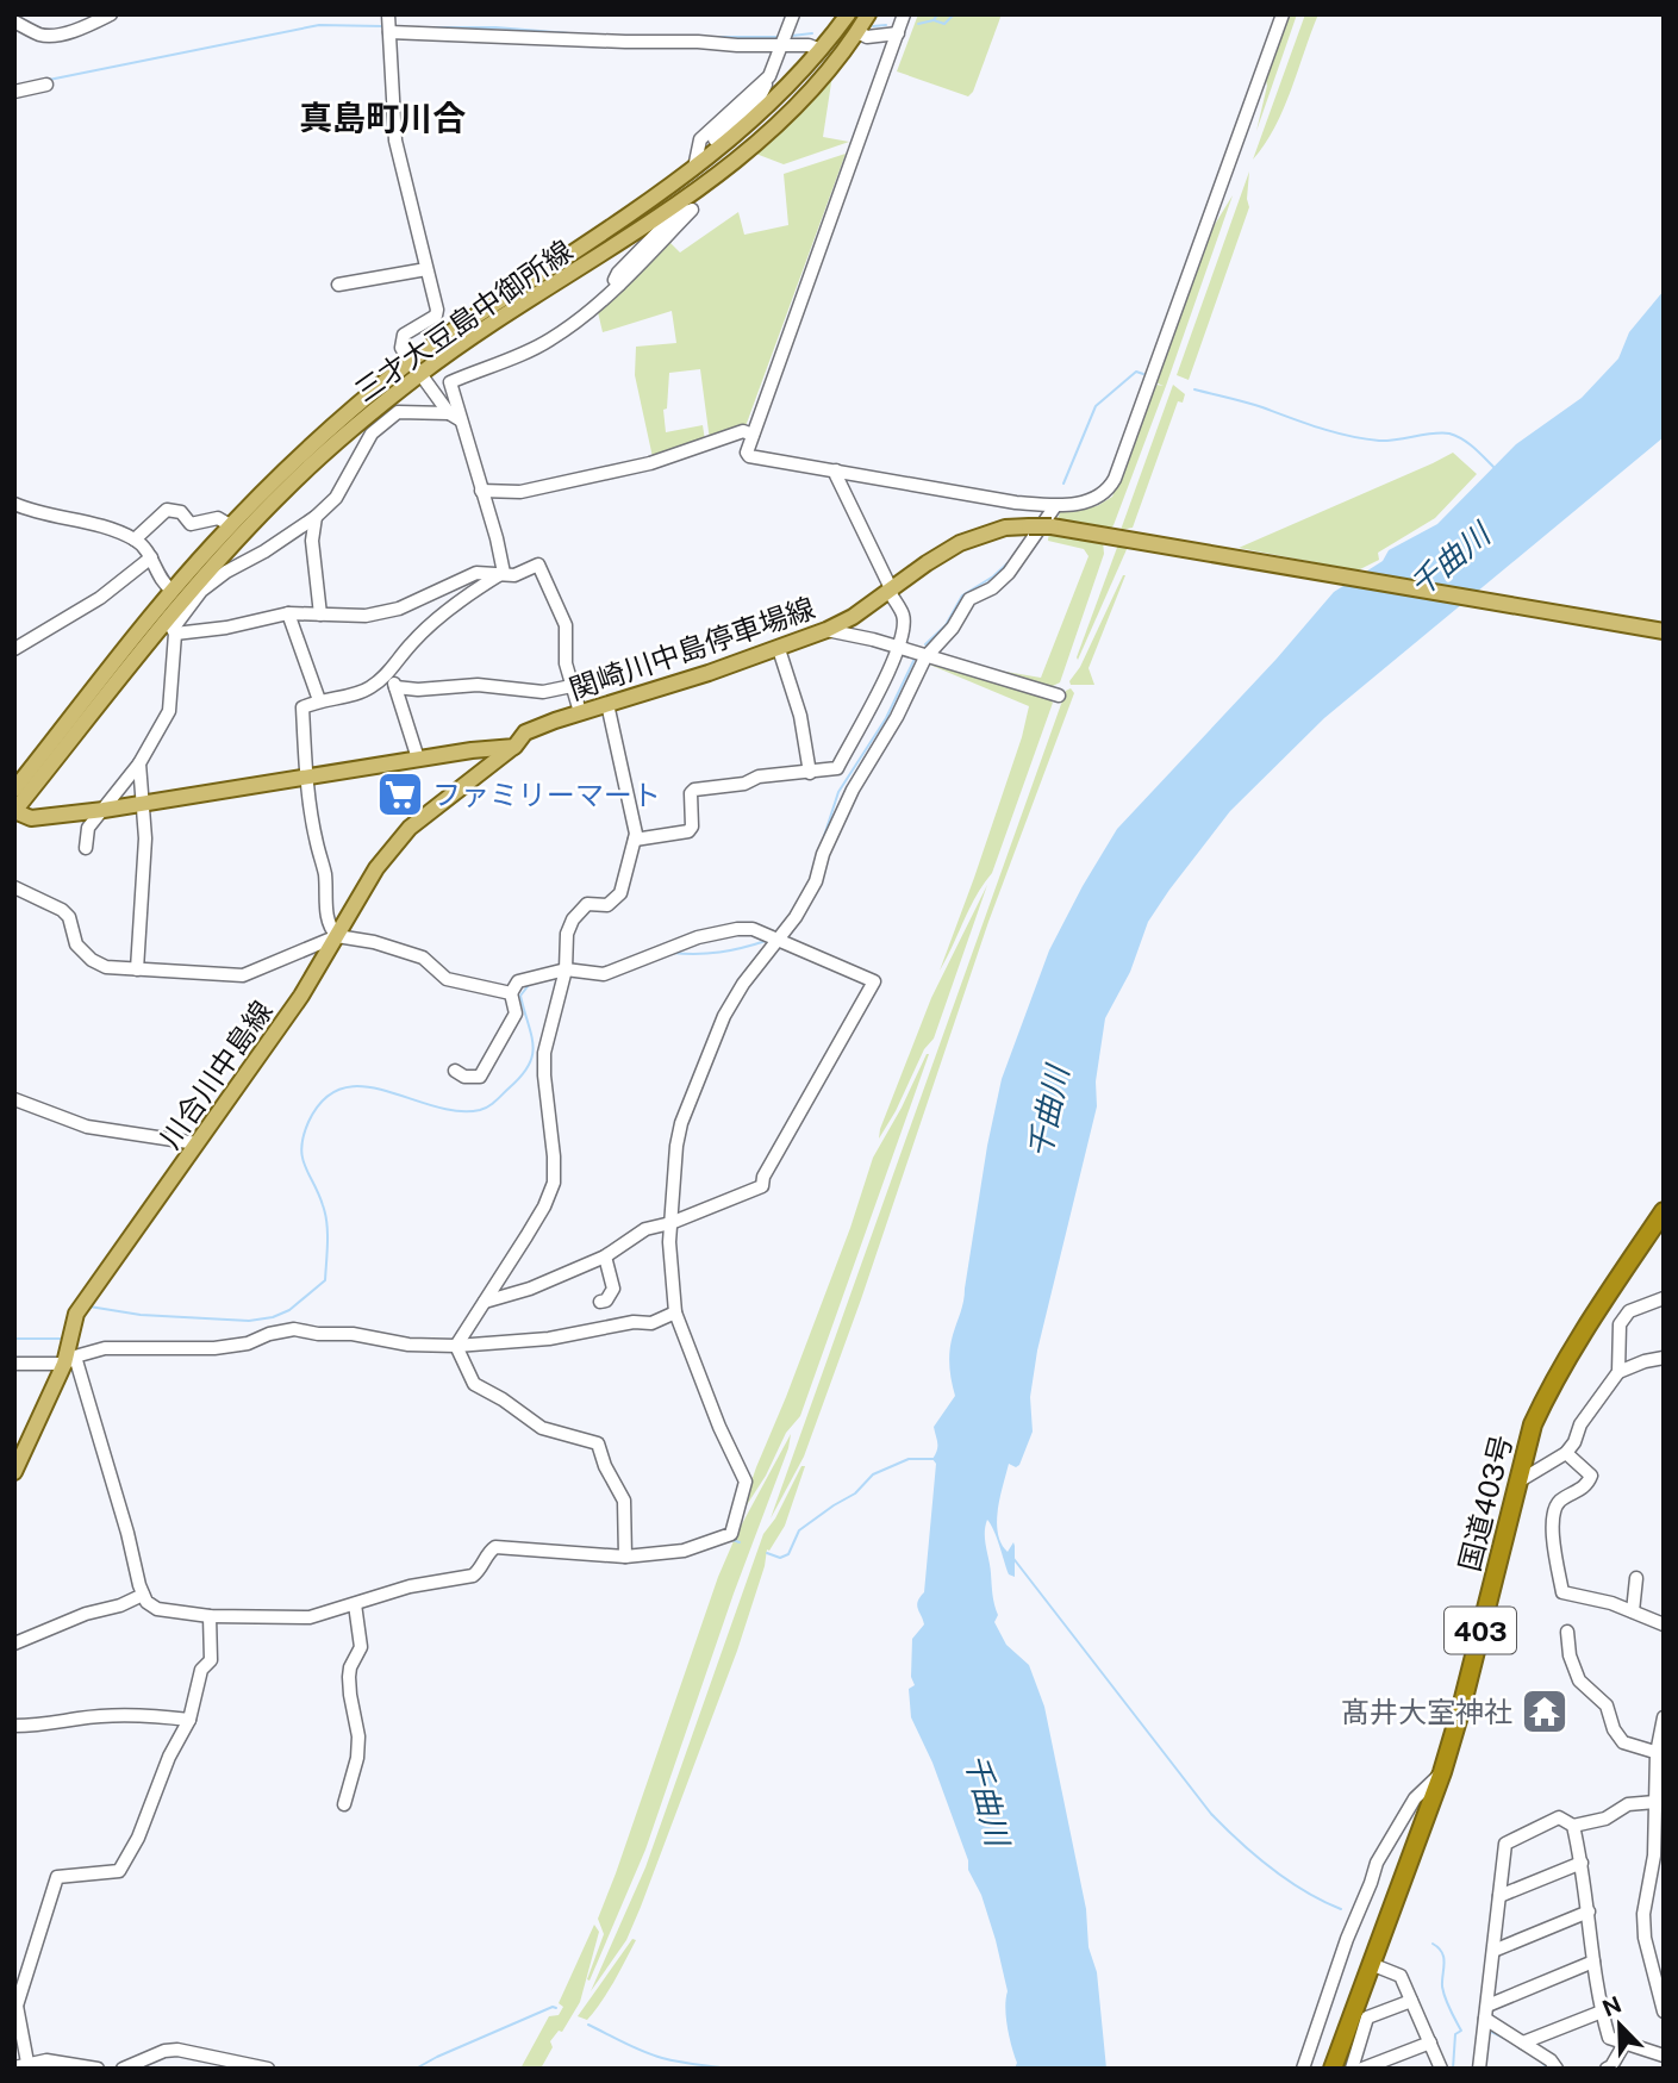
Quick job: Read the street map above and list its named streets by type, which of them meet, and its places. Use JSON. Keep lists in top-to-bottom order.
{
  "streets": {
    "highway": ["国道403号", "403"],
    "main road": ["三才大豆島中御所線", "関崎川中島停車場線", "川合川中島線"]
  },
  "crossings": [
    ["三才大豆島中御所線", "関崎川中島停車場線"],
    ["関崎川中島停車場線", "川合川中島線"]
  ],
  "districts": ["真島町川合"],
  "water": ["千曲川"],
  "places": {
    "supermarket": ["ファミリーマート"],
    "temple": ["髙井大室神社"]
  },
  "north": "top left"
}
